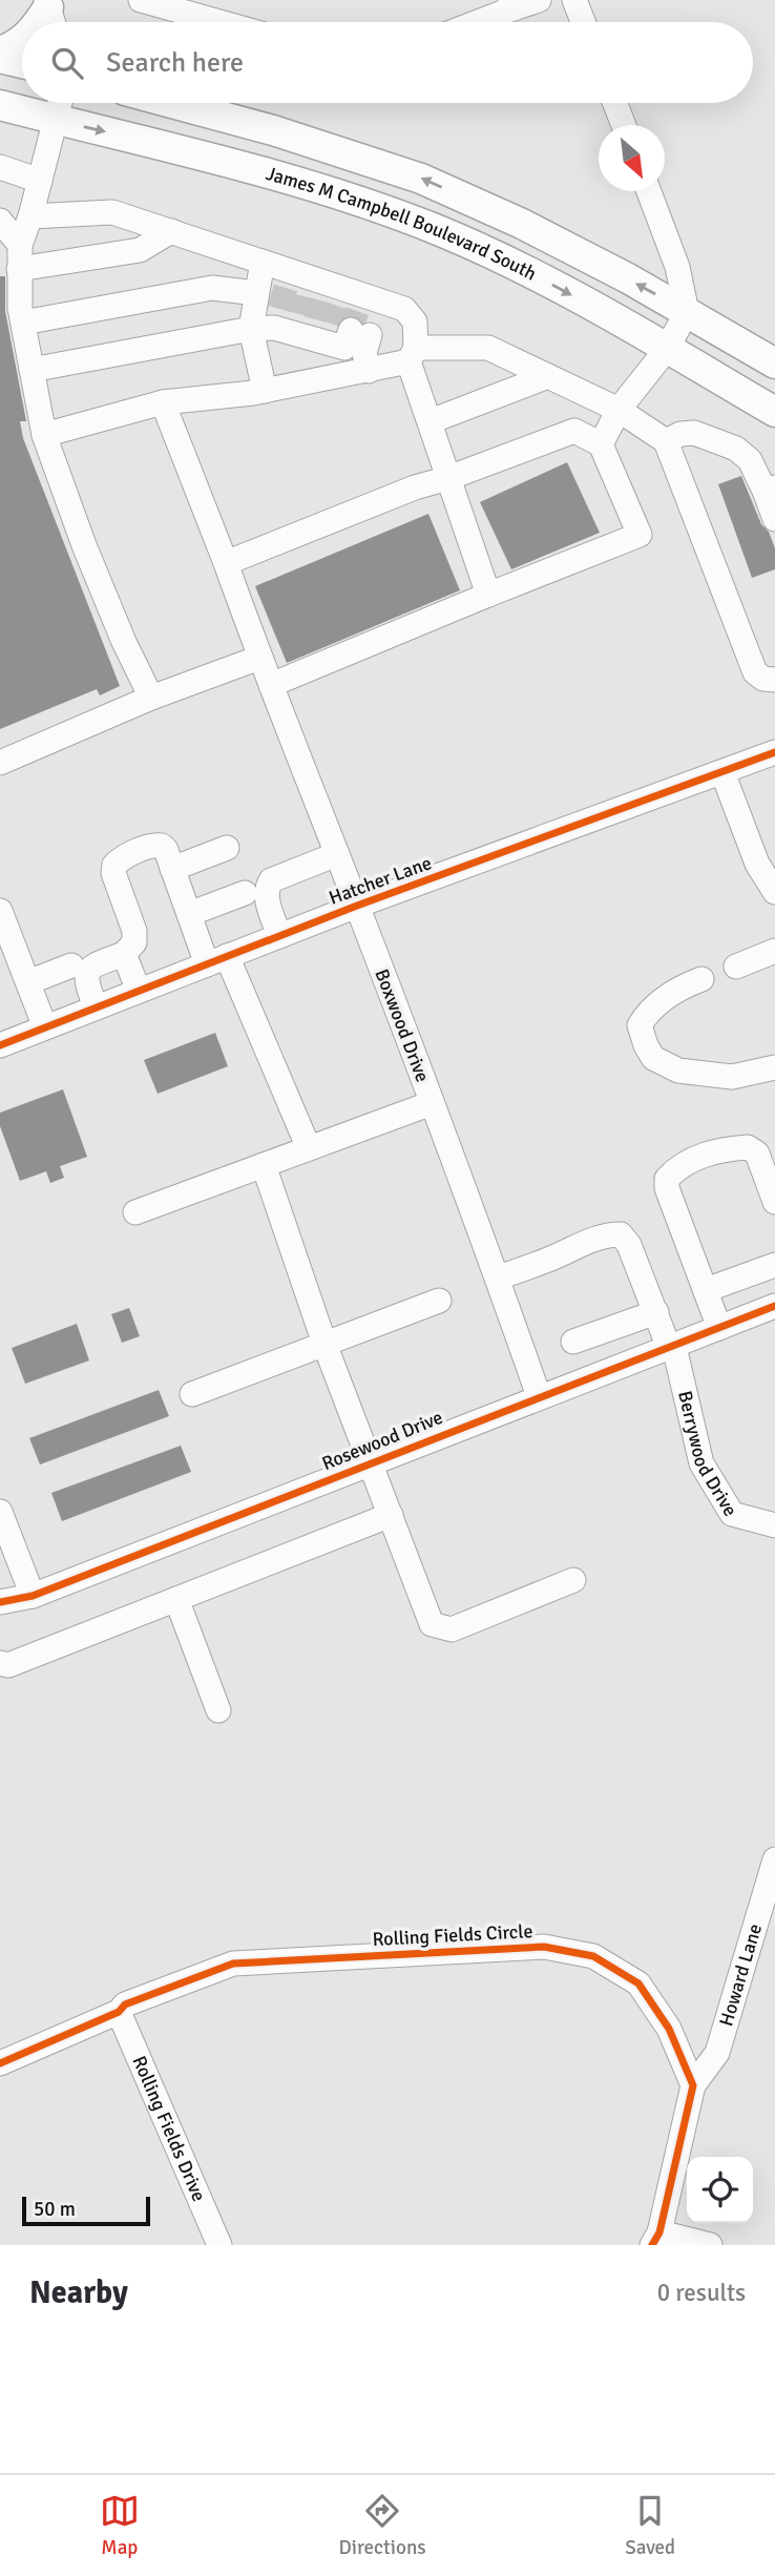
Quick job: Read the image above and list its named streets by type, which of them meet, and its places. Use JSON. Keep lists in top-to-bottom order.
{
  "streets": {
    "main road": ["James M Campbell Boulevard South"],
    "street": [
      "Hatcher Lane",
      "Boxwood Drive",
      "Rosewood Drive",
      "Berrywood Drive",
      "Rolling Fields Circle",
      "Howard Lane",
      "Rolling Fields Drive"
    ]
  },
  "crossings": [
    ["Hatcher Lane", "Boxwood Drive"],
    ["Boxwood Drive", "Rosewood Drive"],
    ["Boxwood Drive", "Berrywood Drive"],
    ["Rosewood Drive", "Berrywood Drive"],
    ["Rolling Fields Circle", "Howard Lane"],
    ["Rolling Fields Circle", "Rolling Fields Drive"]
  ],
  "scale_bar": "50 m",
  "north": "bottom right",
  "page": {
    "search": "Search here",
    "scale": "50 m",
    "heading": ["Nearby", "0 results"],
    "nav": ["Map", "Directions", "Saved"]
  }
}
